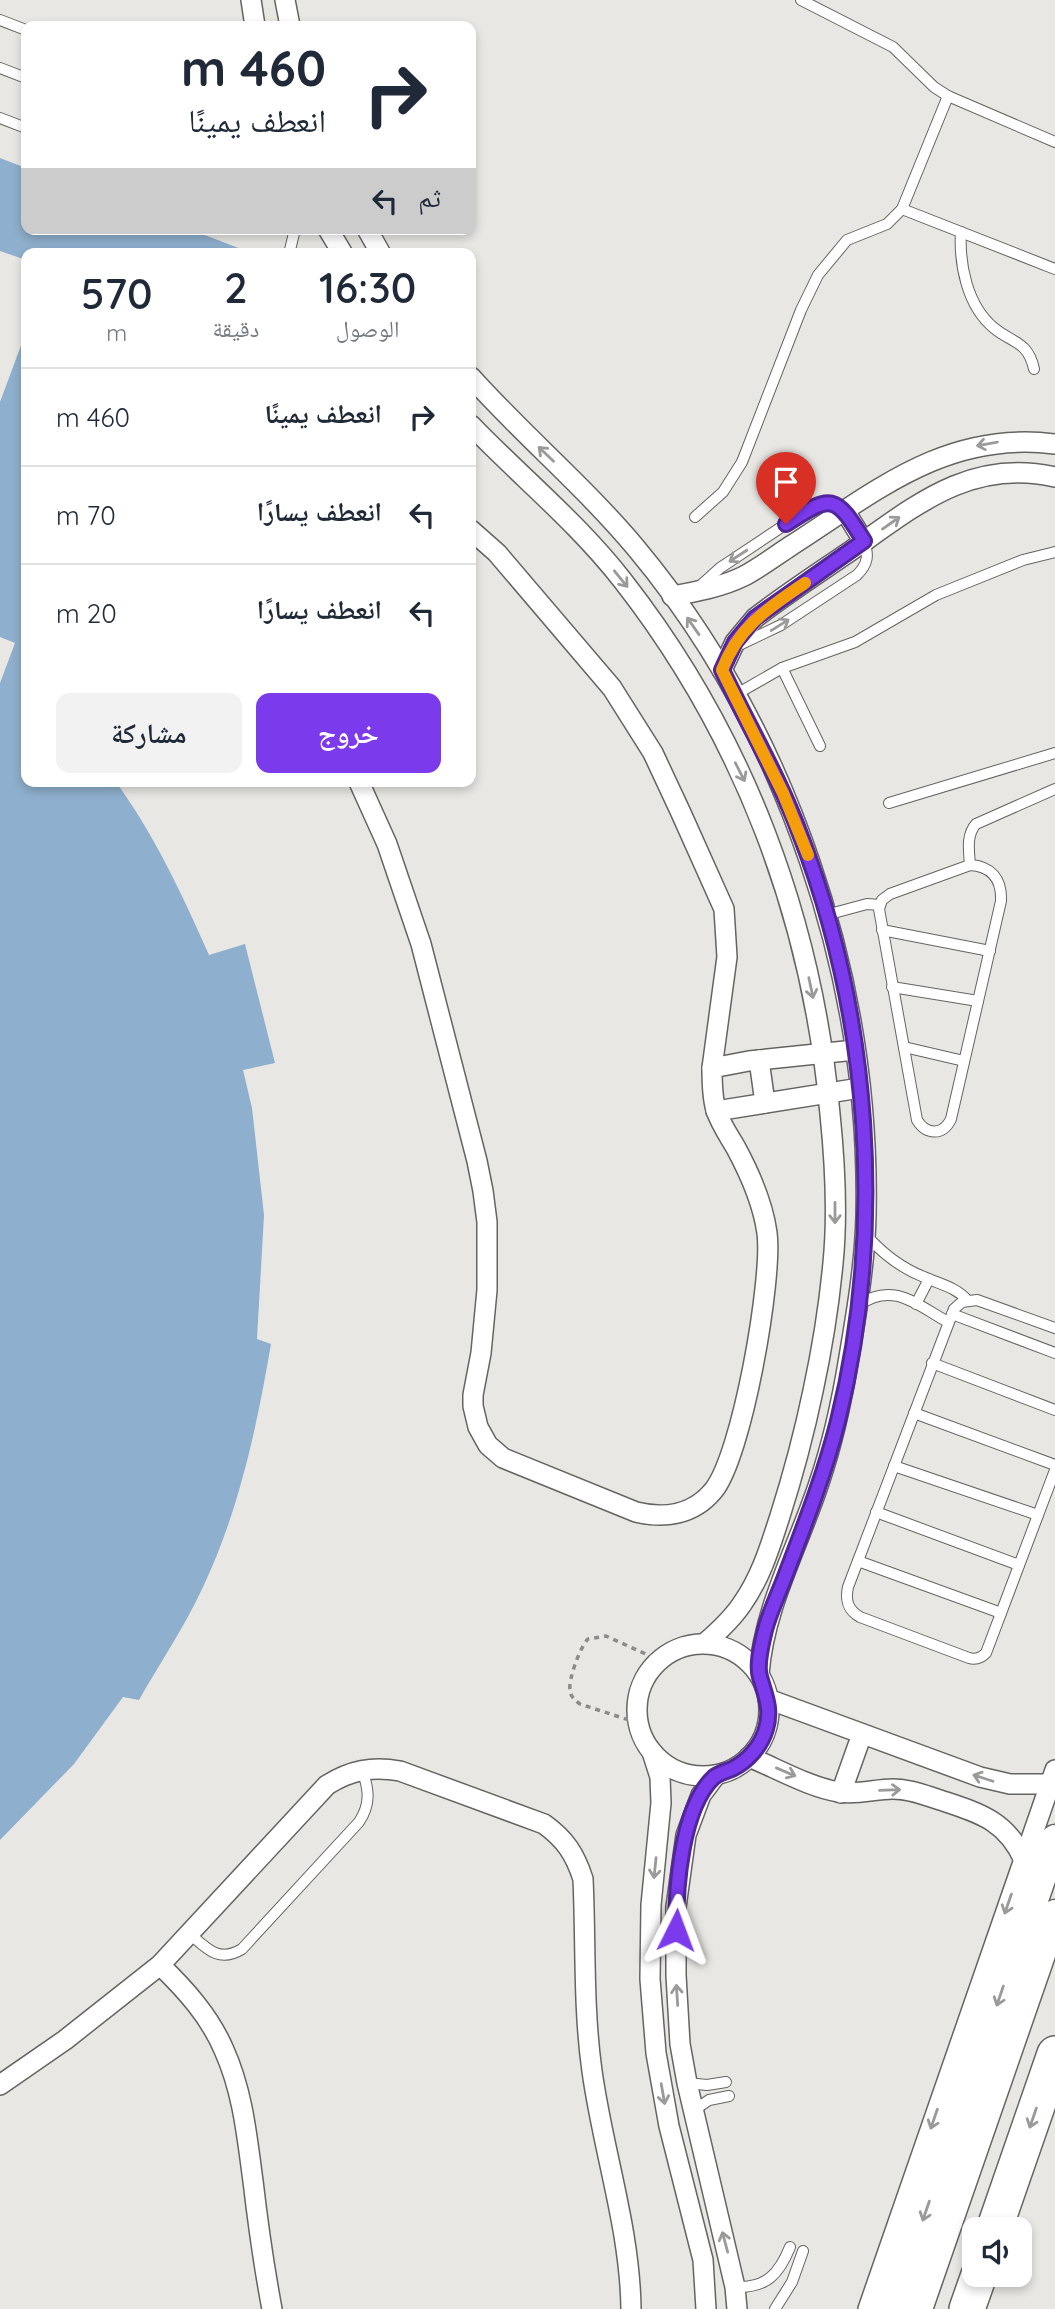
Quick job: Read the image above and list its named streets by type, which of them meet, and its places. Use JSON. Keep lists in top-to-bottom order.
{
  "page": {
    "turn": ["460 m", "انعطف يمينًا"],
    "then": "ثم",
    "eta": [
      "16:30",
      "الوصول",
      "2",
      "دقيقة",
      "570",
      "m"
    ],
    "list": [
      {
        "name": "انعطف يمينًا",
        "value": "460 m"
      },
      {
        "name": "انعطف يسارًا",
        "value": "70 m"
      },
      {
        "name": "انعطف يسارًا",
        "value": "20 m"
      }
    ],
    "buttons": ["خروج", "مشاركة"]
  }
}
